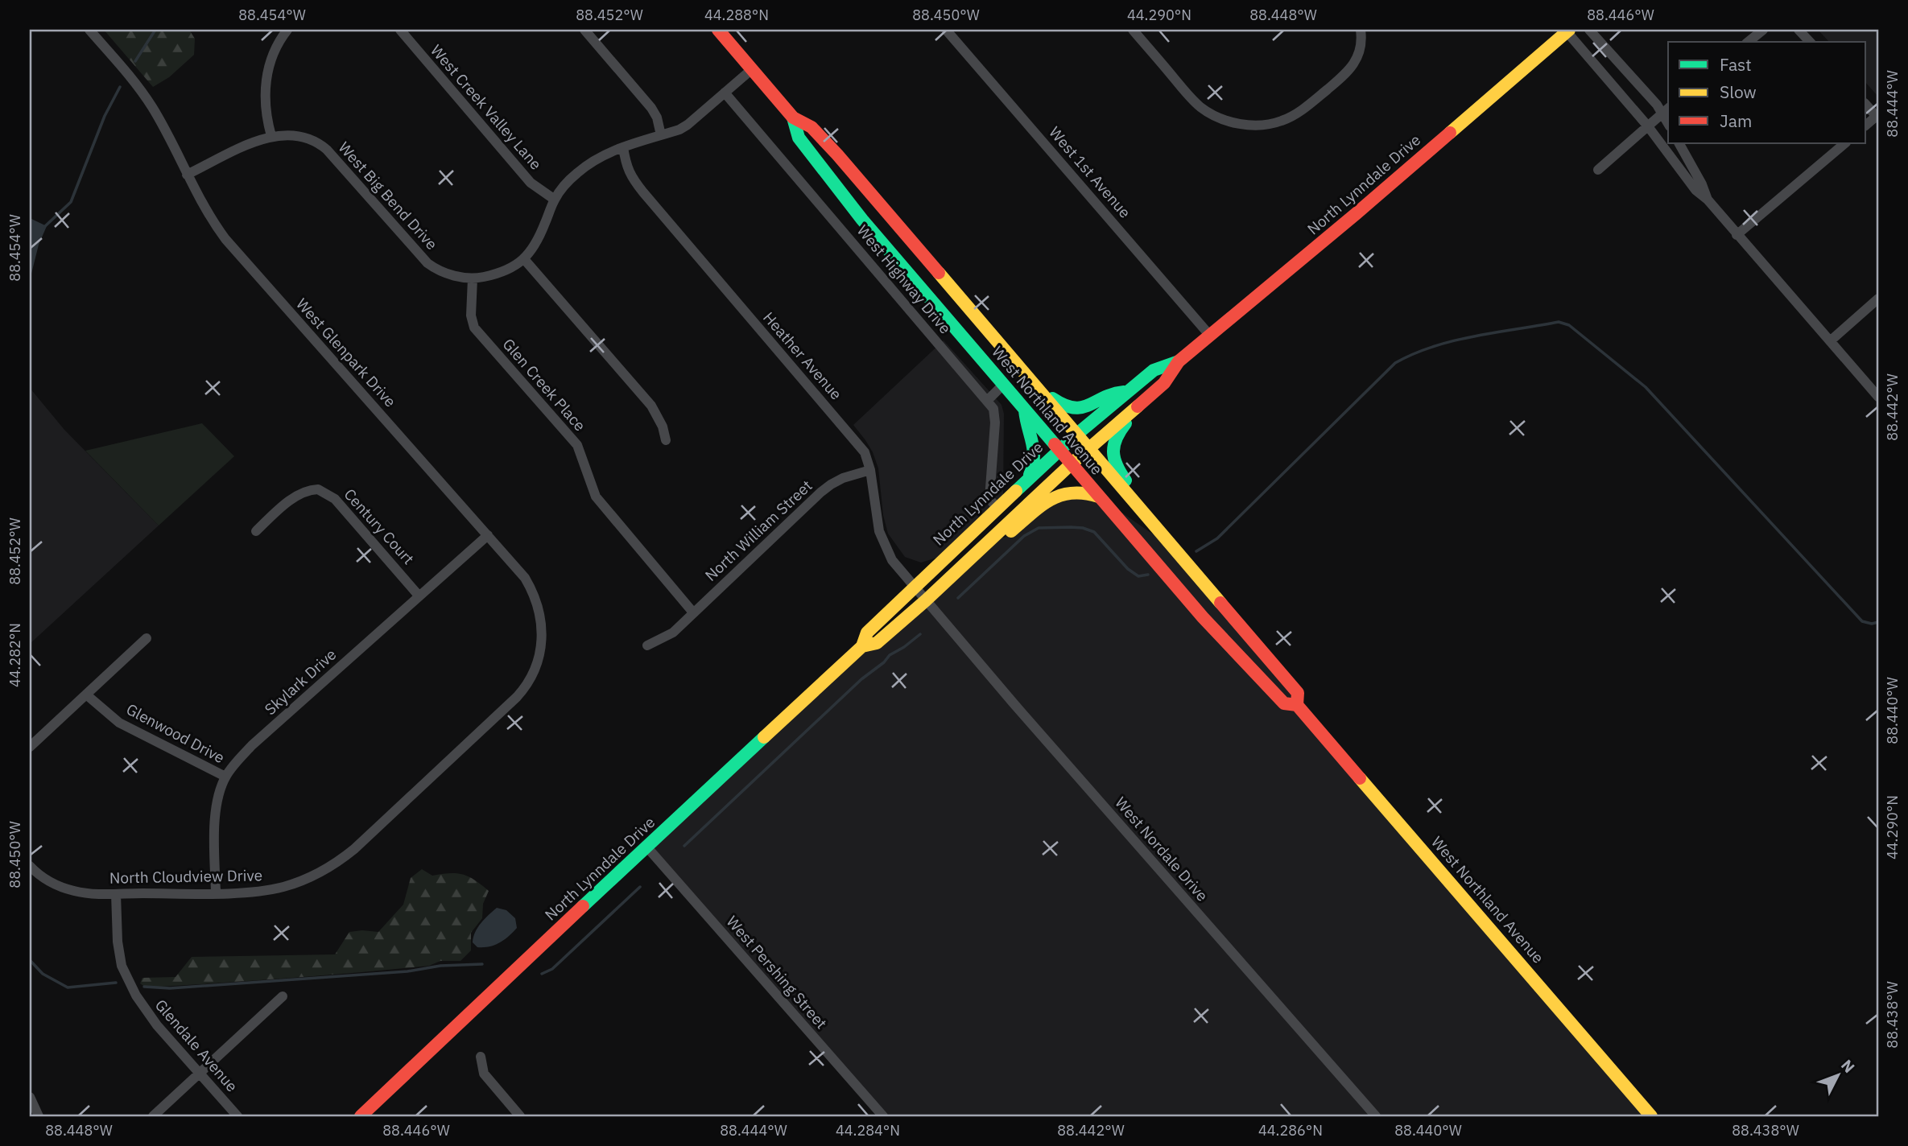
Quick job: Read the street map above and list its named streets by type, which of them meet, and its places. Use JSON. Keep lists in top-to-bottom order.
{
  "streets": {
    "main road": ["North Lynndale Drive", "West Northland Avenue"],
    "street": [
      "West Creek Valley Lane",
      "West 1st Avenue",
      "West Big Bend Drive",
      "West Highway Drive",
      "West Glenpark Drive",
      "Heather Avenue",
      "Glen Creek Place",
      "Century Court",
      "North William Street",
      "Skylark Drive",
      "Glenwood Drive",
      "West Nordale Drive",
      "North Cloudview Drive",
      "West Pershing Street",
      "Glendale Avenue"
    ]
  },
  "crossings": [
    ["West 1st Avenue", "North Lynndale Drive"],
    ["North Lynndale Drive", "West Highway Drive"],
    ["North Lynndale Drive", "Heather Avenue"],
    ["North Lynndale Drive", "West Northland Avenue"],
    ["North Lynndale Drive", "West Nordale Drive"],
    ["North Lynndale Drive", "West Pershing Street"],
    ["West Big Bend Drive", "Glen Creek Place"],
    ["West Glenpark Drive", "Skylark Drive"],
    ["West Glenpark Drive", "North Cloudview Drive"],
    ["Heather Avenue", "North William Street"],
    ["Heather Avenue", "West Nordale Drive"],
    ["Glen Creek Place", "North William Street"],
    ["Century Court", "Skylark Drive"],
    ["Skylark Drive", "Glenwood Drive"],
    ["Skylark Drive", "North Cloudview Drive"],
    ["North Cloudview Drive", "Glendale Avenue"]
  ],
  "legend": ["Fast", "Slow", "Jam"],
  "north": "top right",
  "coordinates": [
    "88.454°W",
    "88.452°W",
    "44.288°N",
    "88.450°W",
    "44.290°N",
    "88.448°W",
    "88.446°W",
    "88.444°W",
    "88.442°W",
    "44.282°N",
    "88.440°W",
    "88.438°W",
    "44.284°N",
    "44.286°N"
  ]
}
